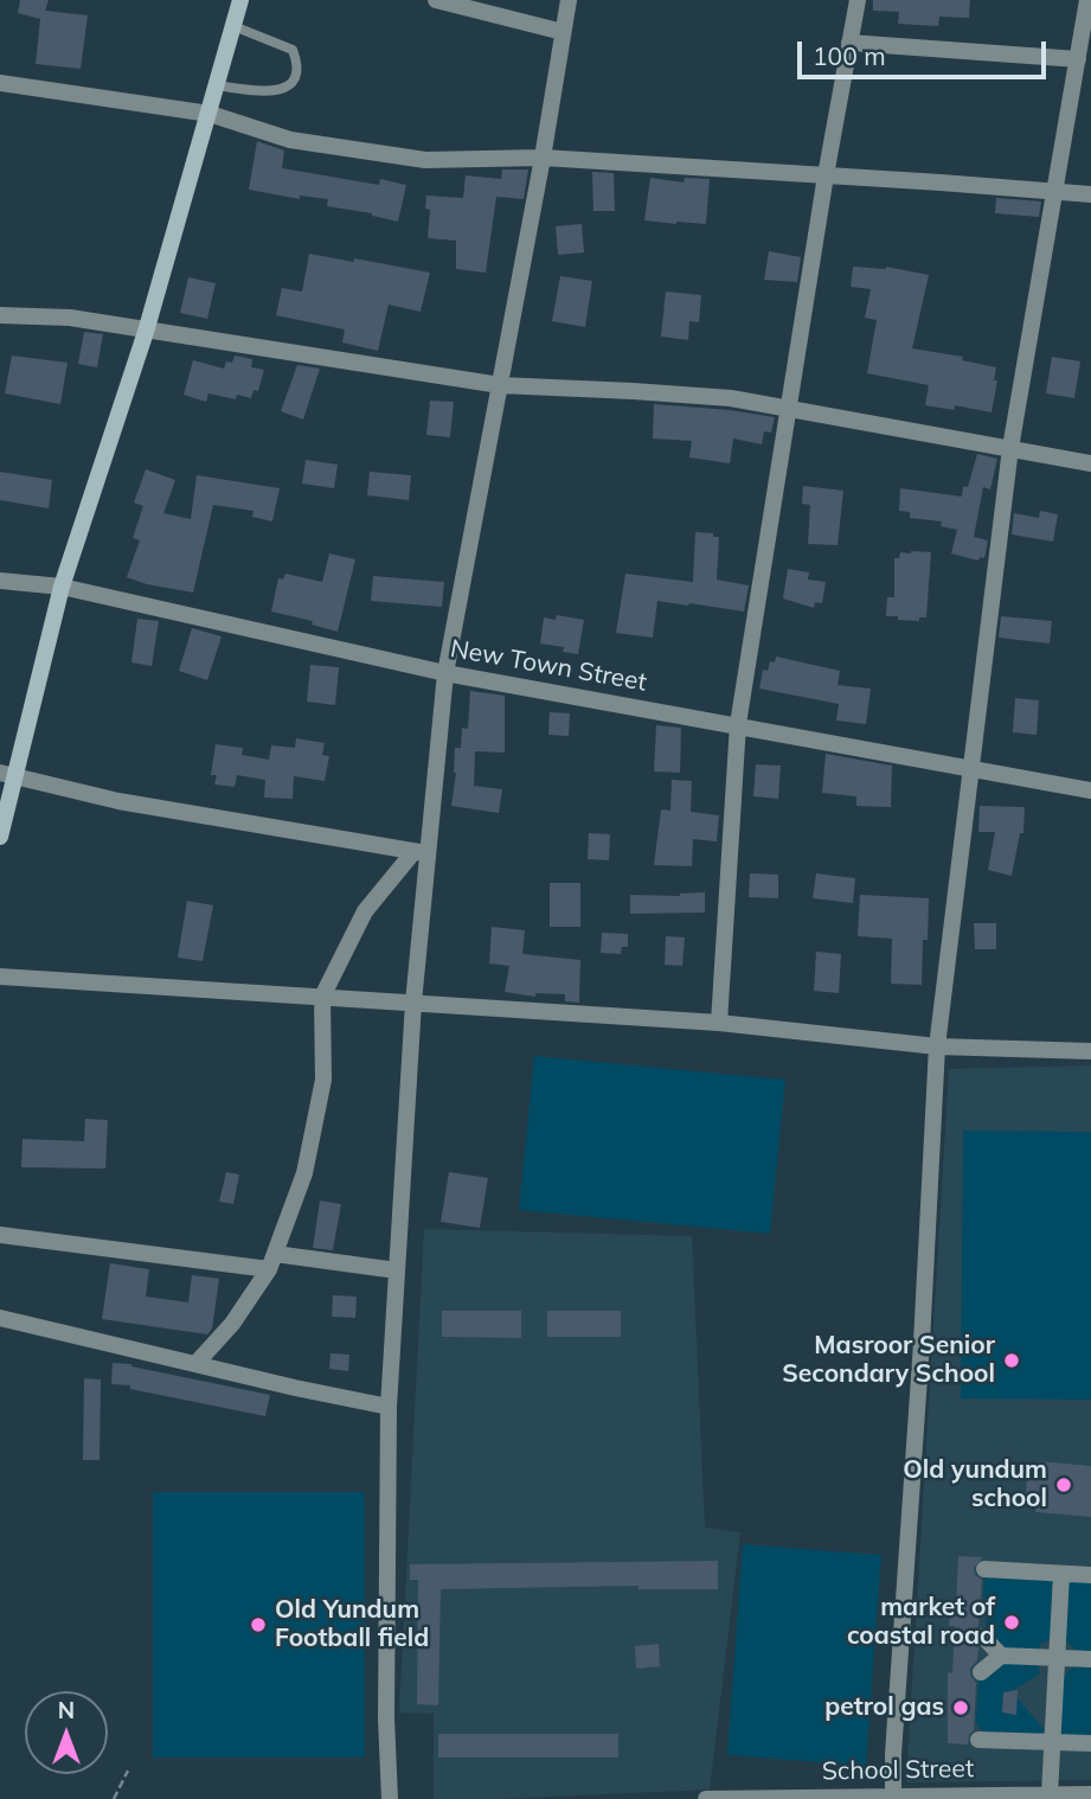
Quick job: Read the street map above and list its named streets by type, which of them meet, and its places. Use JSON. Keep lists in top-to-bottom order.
{
  "streets": {
    "street": ["New Town Street", "School Street"]
  },
  "places": [
    "Masroor Senior Secondary School",
    "Old yundum school",
    "market of coastal road",
    "Old Yundum Football field",
    "petrol gas"
  ],
  "scale_bar": "100 m",
  "north": "top"
}
